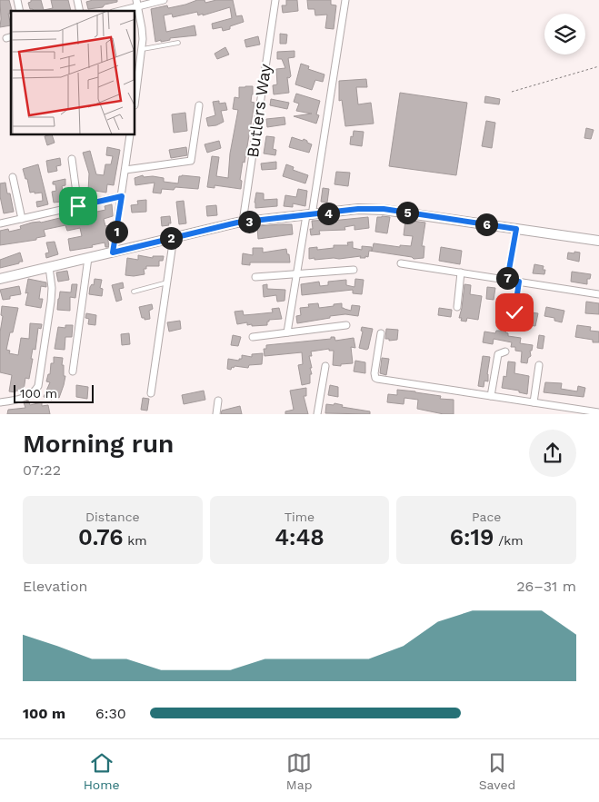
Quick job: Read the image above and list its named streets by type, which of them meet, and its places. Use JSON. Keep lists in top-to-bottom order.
{
  "streets": {
    "street": ["Butlers Way"]
  },
  "scale_bar": "100 m",
  "page": {
    "pins": [
      "5",
      "4",
      "3",
      "6",
      "1",
      "2",
      "7"
    ],
    "scale": "100 m",
    "heading": ["Morning run", "07:22"],
    "stats": [
      ["Distance", "0.76 km"],
      ["Time", "4:48"],
      ["Pace", "6:19 /km"]
    ],
    "chart": ["Elevation", "26–31 m"],
    "list": [
      {
        "name": "100 m",
        "note": "6:30"
      }
    ],
    "tabs": ["Home", "Map", "Saved"]
  }
}
